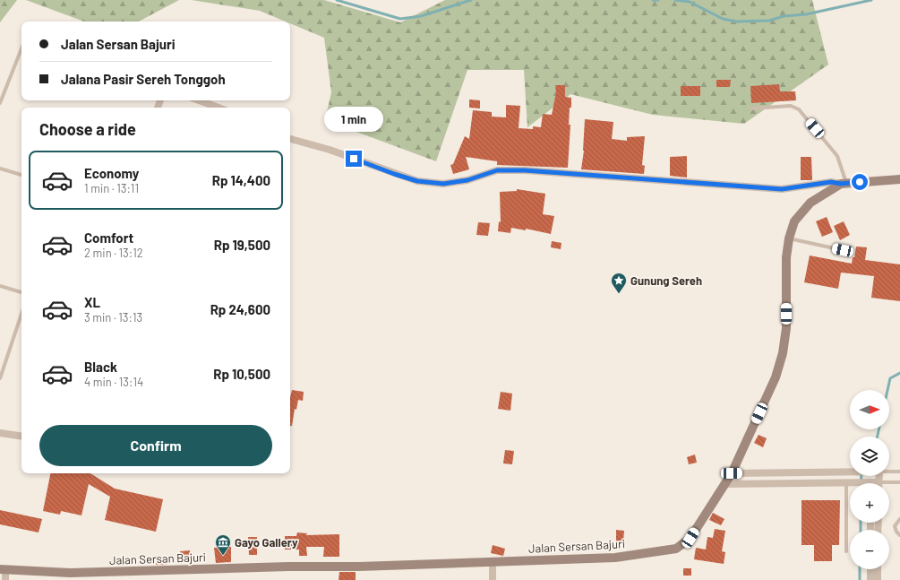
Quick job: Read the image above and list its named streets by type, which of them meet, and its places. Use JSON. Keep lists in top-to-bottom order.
{
  "streets": {
    "main road": ["Jalan Sersan Bajuri"]
  },
  "places": {
    "place": ["Gunung Sereh"],
    "museum": ["Gayo Gallery"]
  },
  "north": "right",
  "page": {
    "banner": ["Jalan Sersan Bajuri", "Jalana Pasir Sereh Tonggoh"],
    "bubble": "1 min",
    "heading": "Choose a ride",
    "list": [
      {
        "name": "Economy",
        "note": "1 min · 13:11",
        "value": "Rp 14,400"
      },
      {
        "name": "Comfort",
        "note": "2 min · 13:12",
        "value": "Rp 19,500"
      },
      {
        "name": "XL",
        "note": "3 min · 13:13",
        "value": "Rp 24,600"
      },
      {
        "name": "Black",
        "note": "4 min · 13:14",
        "value": "Rp 10,500"
      }
    ],
    "map_buttons": ["+", "−"],
    "buttons": "Confirm"
  }
}
